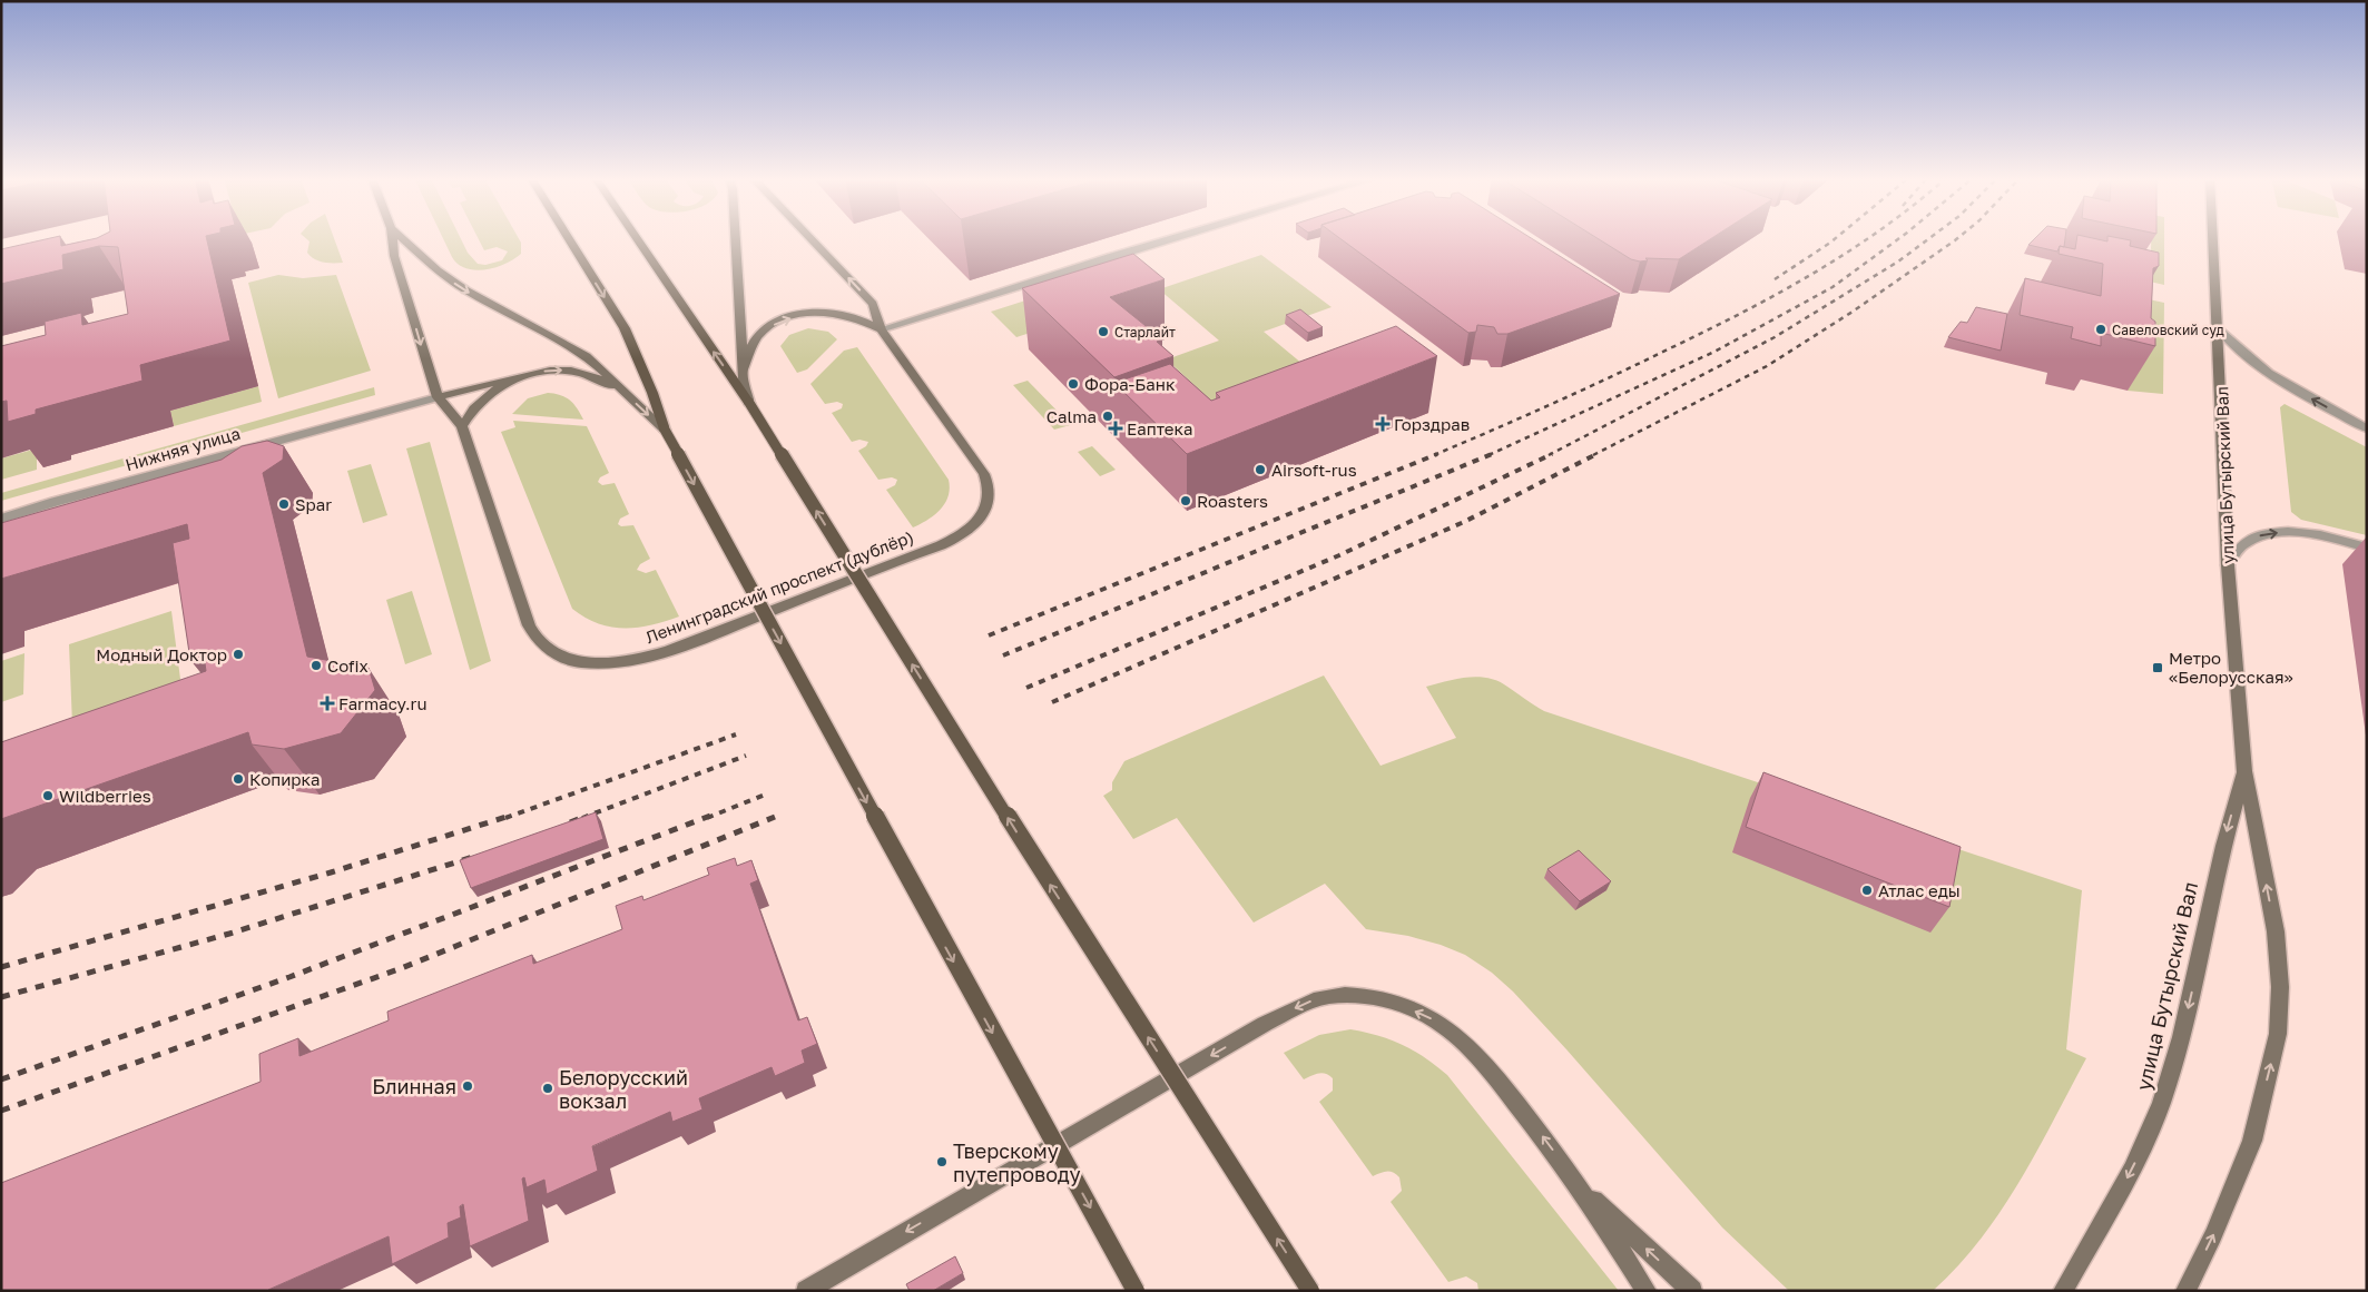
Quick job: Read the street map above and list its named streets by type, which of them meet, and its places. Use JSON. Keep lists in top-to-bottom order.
{
  "streets": {
    "street": ["Нижняя улица", "улица Бутырский Вал", "Ленинградский проспект (дублёр)"]
  },
  "crossings": [
    ["Нижняя улица", "Ленинградский проспект (дублёр)"]
  ],
  "places": {
    "other": [
      "Савеловский cуд",
      "Старлайт",
      "Фора-Банк",
      "Calma",
      "Airsoft-rus",
      "Roasters",
      "Spar",
      "Модный Доктор",
      "Cofix",
      "Копирка",
      "Wildberries",
      "Атлас еды",
      "Блинная",
      "Белорусский вокзал",
      "Тверскому путепроводу"
    ],
    "health": ["Горздрав", "Еаптека", "Farmacy.ru"],
    "transit": ["Метро «Белорусская»"]
  }
}
